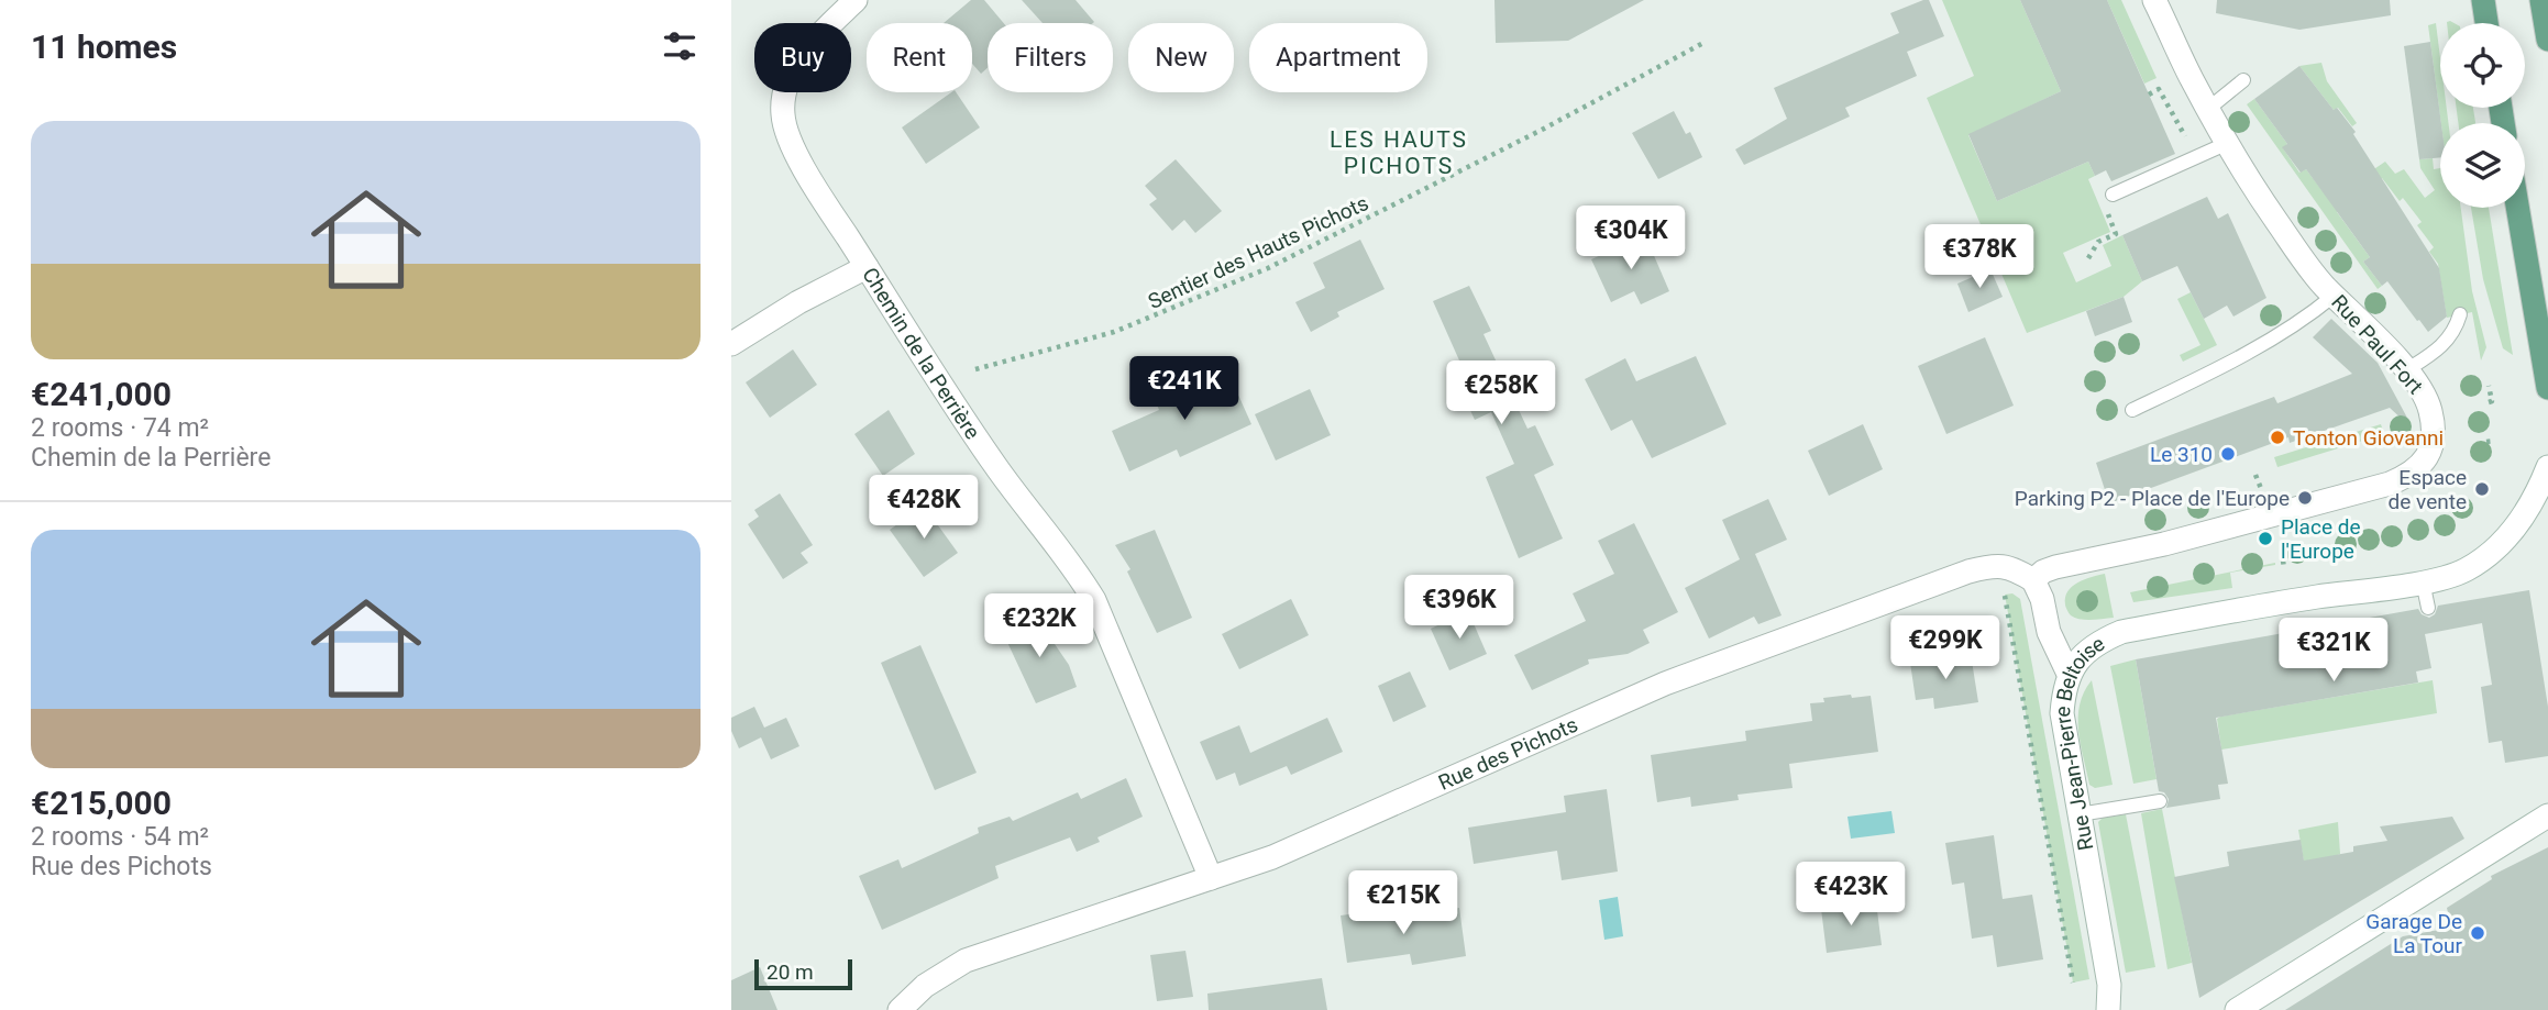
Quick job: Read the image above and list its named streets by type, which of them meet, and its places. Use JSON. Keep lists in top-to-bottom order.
{
  "streets": {
    "street": [
      "Rue Paul Fort",
      "Chemin de la Perrière",
      "Rue Jean-Pierre Beltoise",
      "Rue des Pichots"
    ],
    "path": ["Sentier des Hauts Pichots"]
  },
  "crossings": [
    ["Rue Paul Fort", "Rue des Pichots"],
    ["Chemin de la Perrière", "Rue des Pichots"]
  ],
  "districts": ["LES HAUTS PICHOTS"],
  "places": [
    "Tonton Giovanni",
    "Le 310",
    "Espace de vente",
    "Parking P2 - Place de l'Europe",
    "Place de l'Europe",
    "Garage De La Tour"
  ],
  "scale_bar": "20 m",
  "page": {
    "heading": "11 homes",
    "chip": [
      "Buy",
      "Rent",
      "Filters",
      "New",
      "Apartment"
    ],
    "list": [
      {
        "name": "€241,000",
        "note": "2 rooms · 74 m² · Chemin de la Perrière"
      },
      {
        "name": "€215,000",
        "note": "2 rooms · 54 m² · Rue des Pichots"
      }
    ],
    "price": [
      "€304K",
      "€378K",
      "€241K",
      "€258K",
      "€428K",
      "€396K",
      "€232K",
      "€299K",
      "€321K",
      "€423K",
      "€215K"
    ],
    "scale": "20 m"
  }
}
